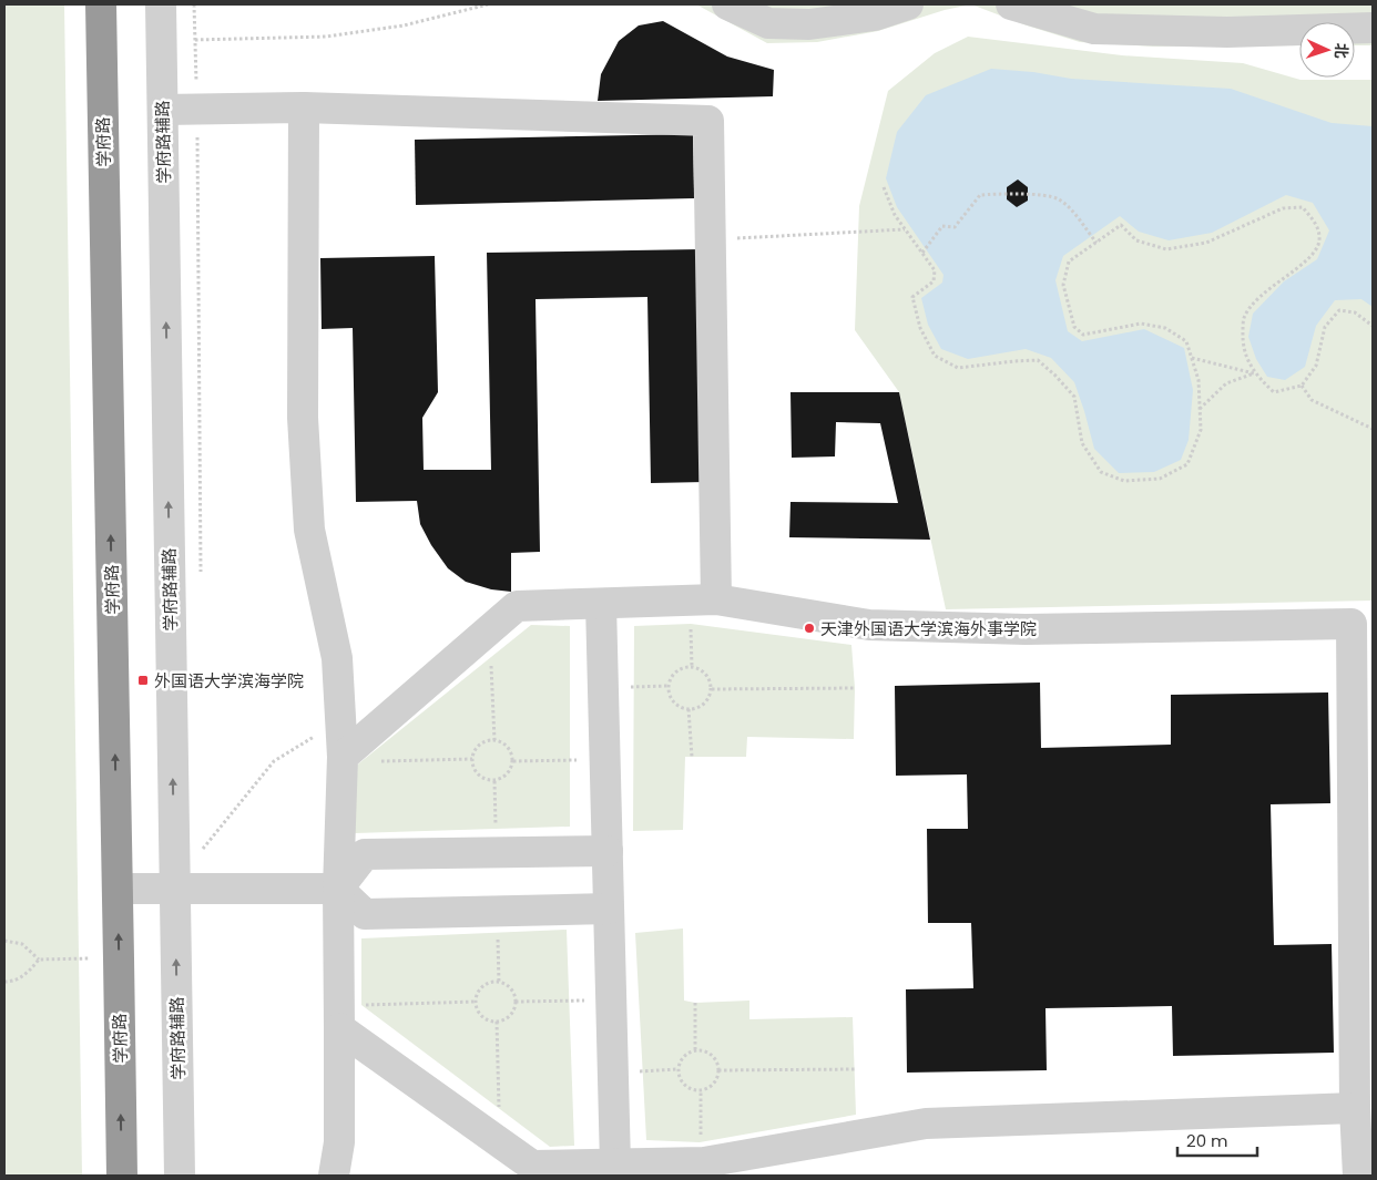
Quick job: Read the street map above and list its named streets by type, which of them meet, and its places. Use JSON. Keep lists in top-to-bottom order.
{
  "streets": {
    "highway": ["学府路"],
    "street": ["学府路辅路"]
  },
  "one_way": ["学府路"],
  "places": {
    "other": ["天津外国语大学滨海外事学院"],
    "transit": ["外国语大学滨海学院"]
  },
  "scale_bar": "20 m",
  "north": "right"
}
